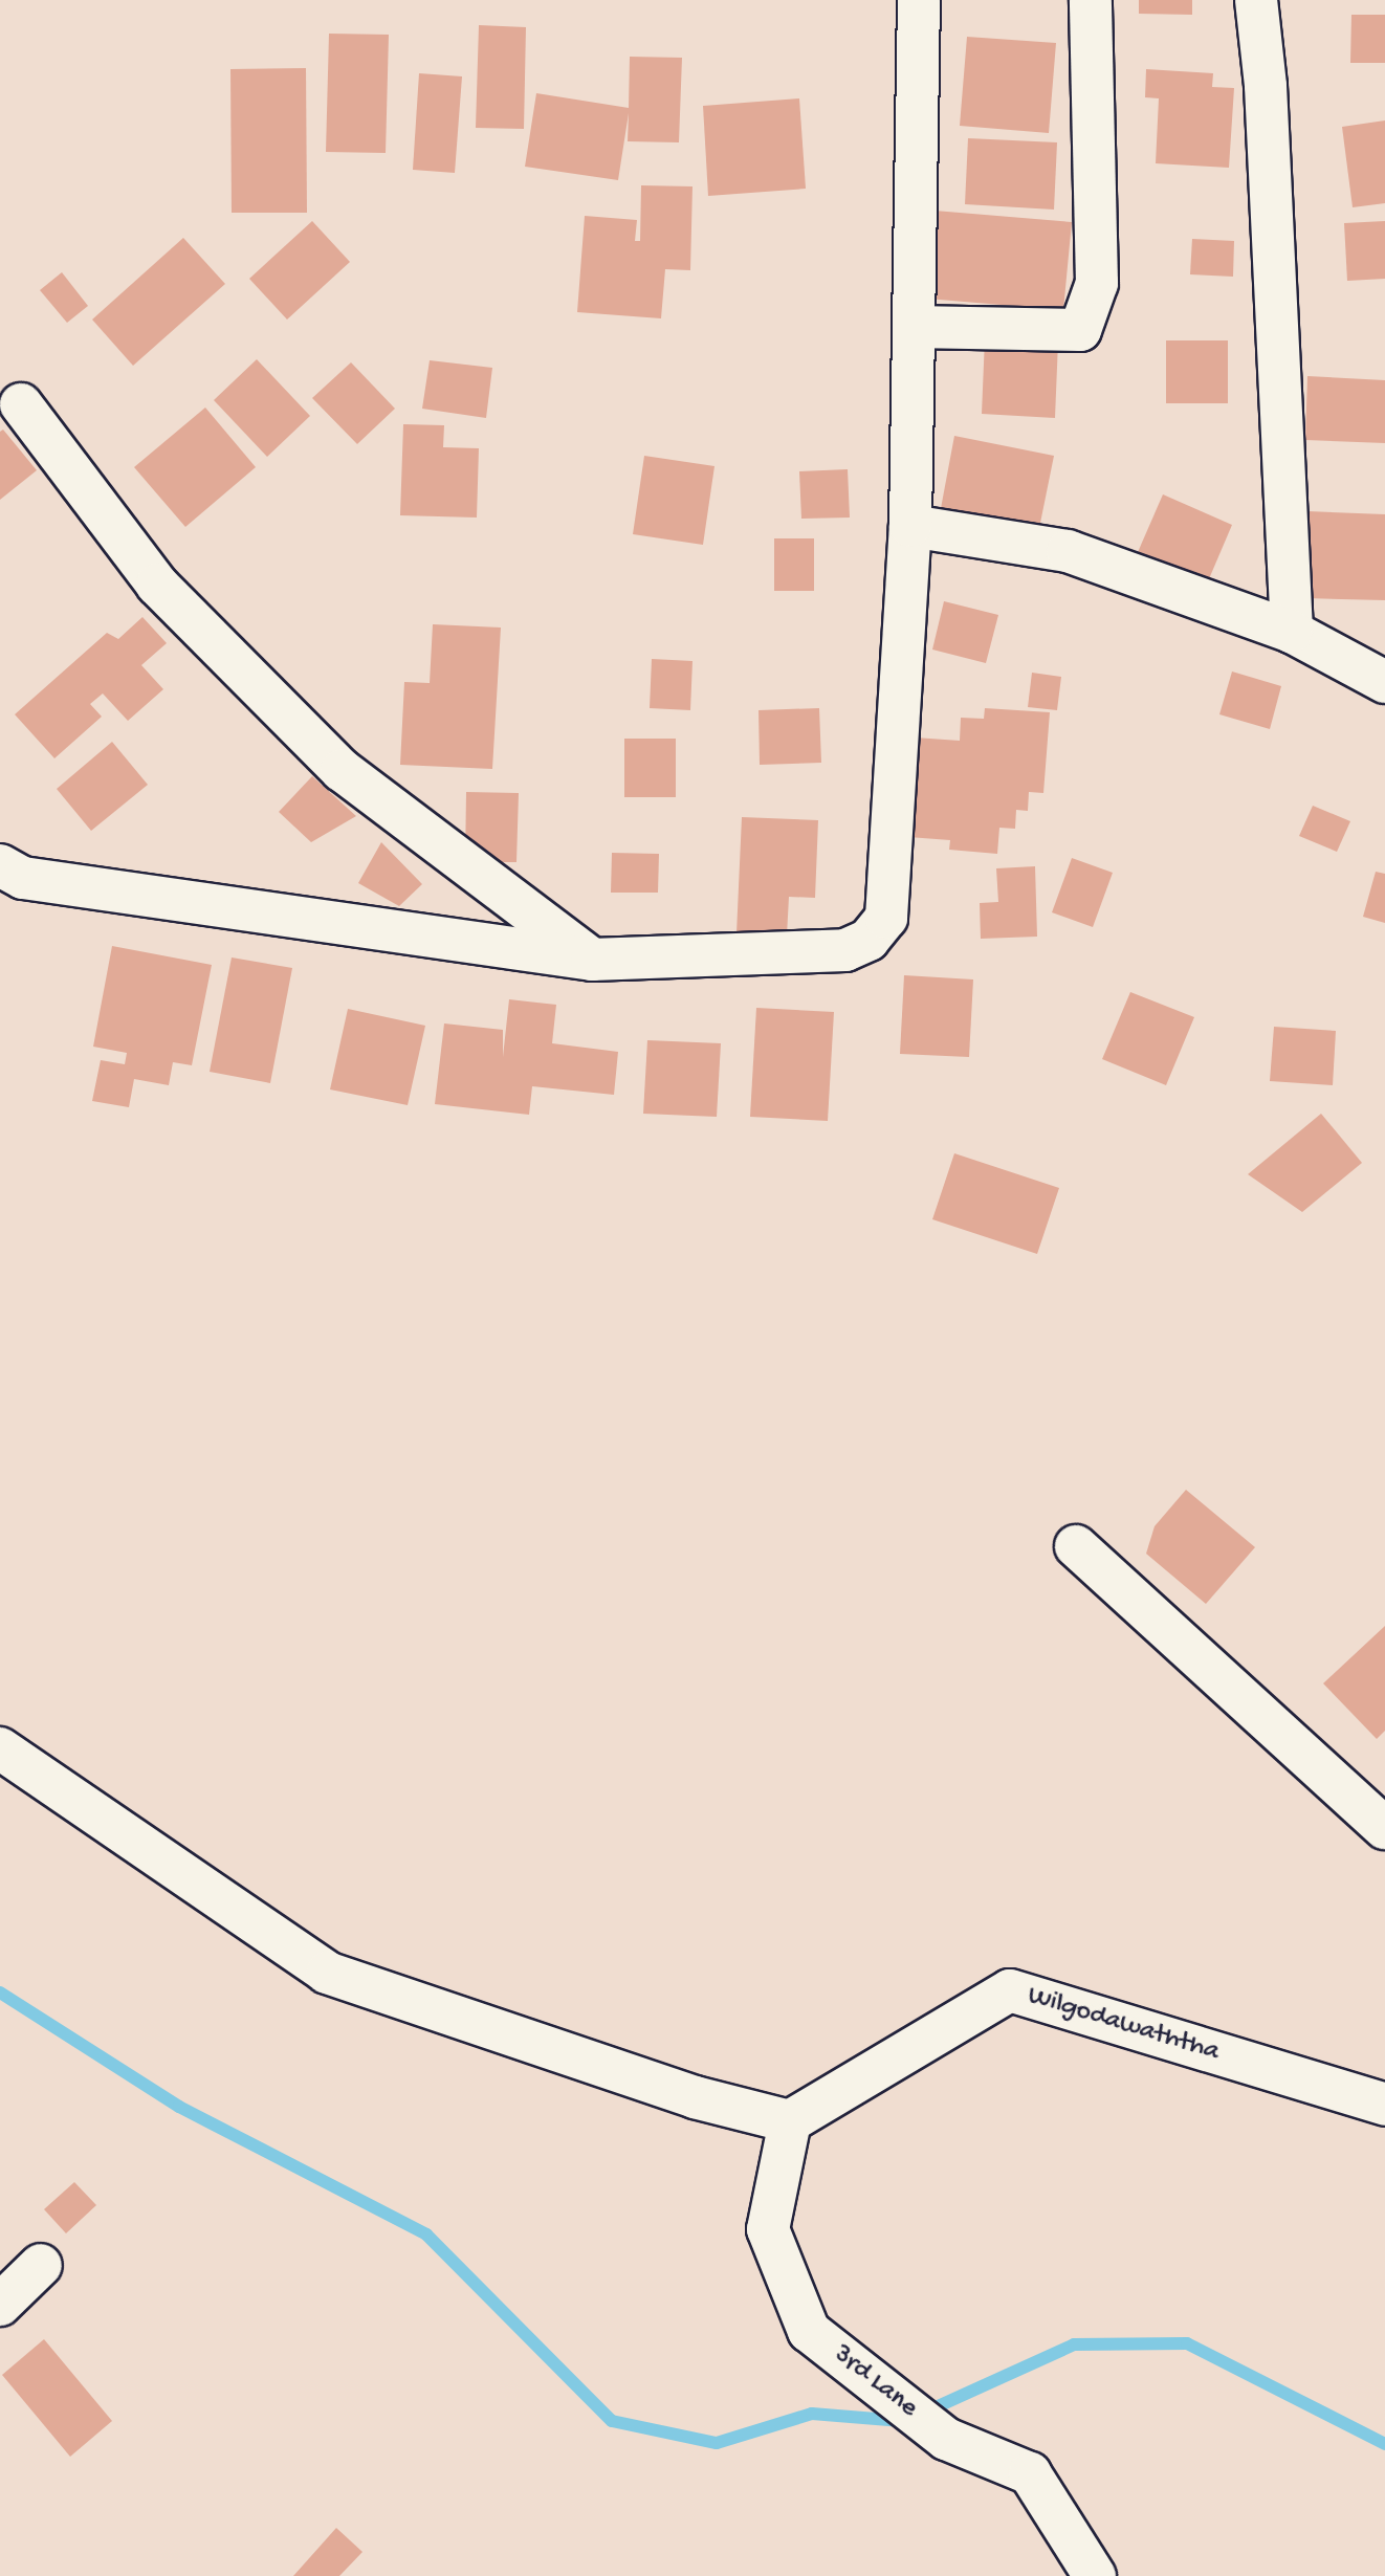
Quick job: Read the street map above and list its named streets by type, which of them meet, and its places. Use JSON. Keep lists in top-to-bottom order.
{
  "streets": {
    "street": ["Wilgodawaththa", "3rd Lane"]
  },
  "crossings": [
    ["Wilgodawaththa", "3rd Lane"]
  ]
}
